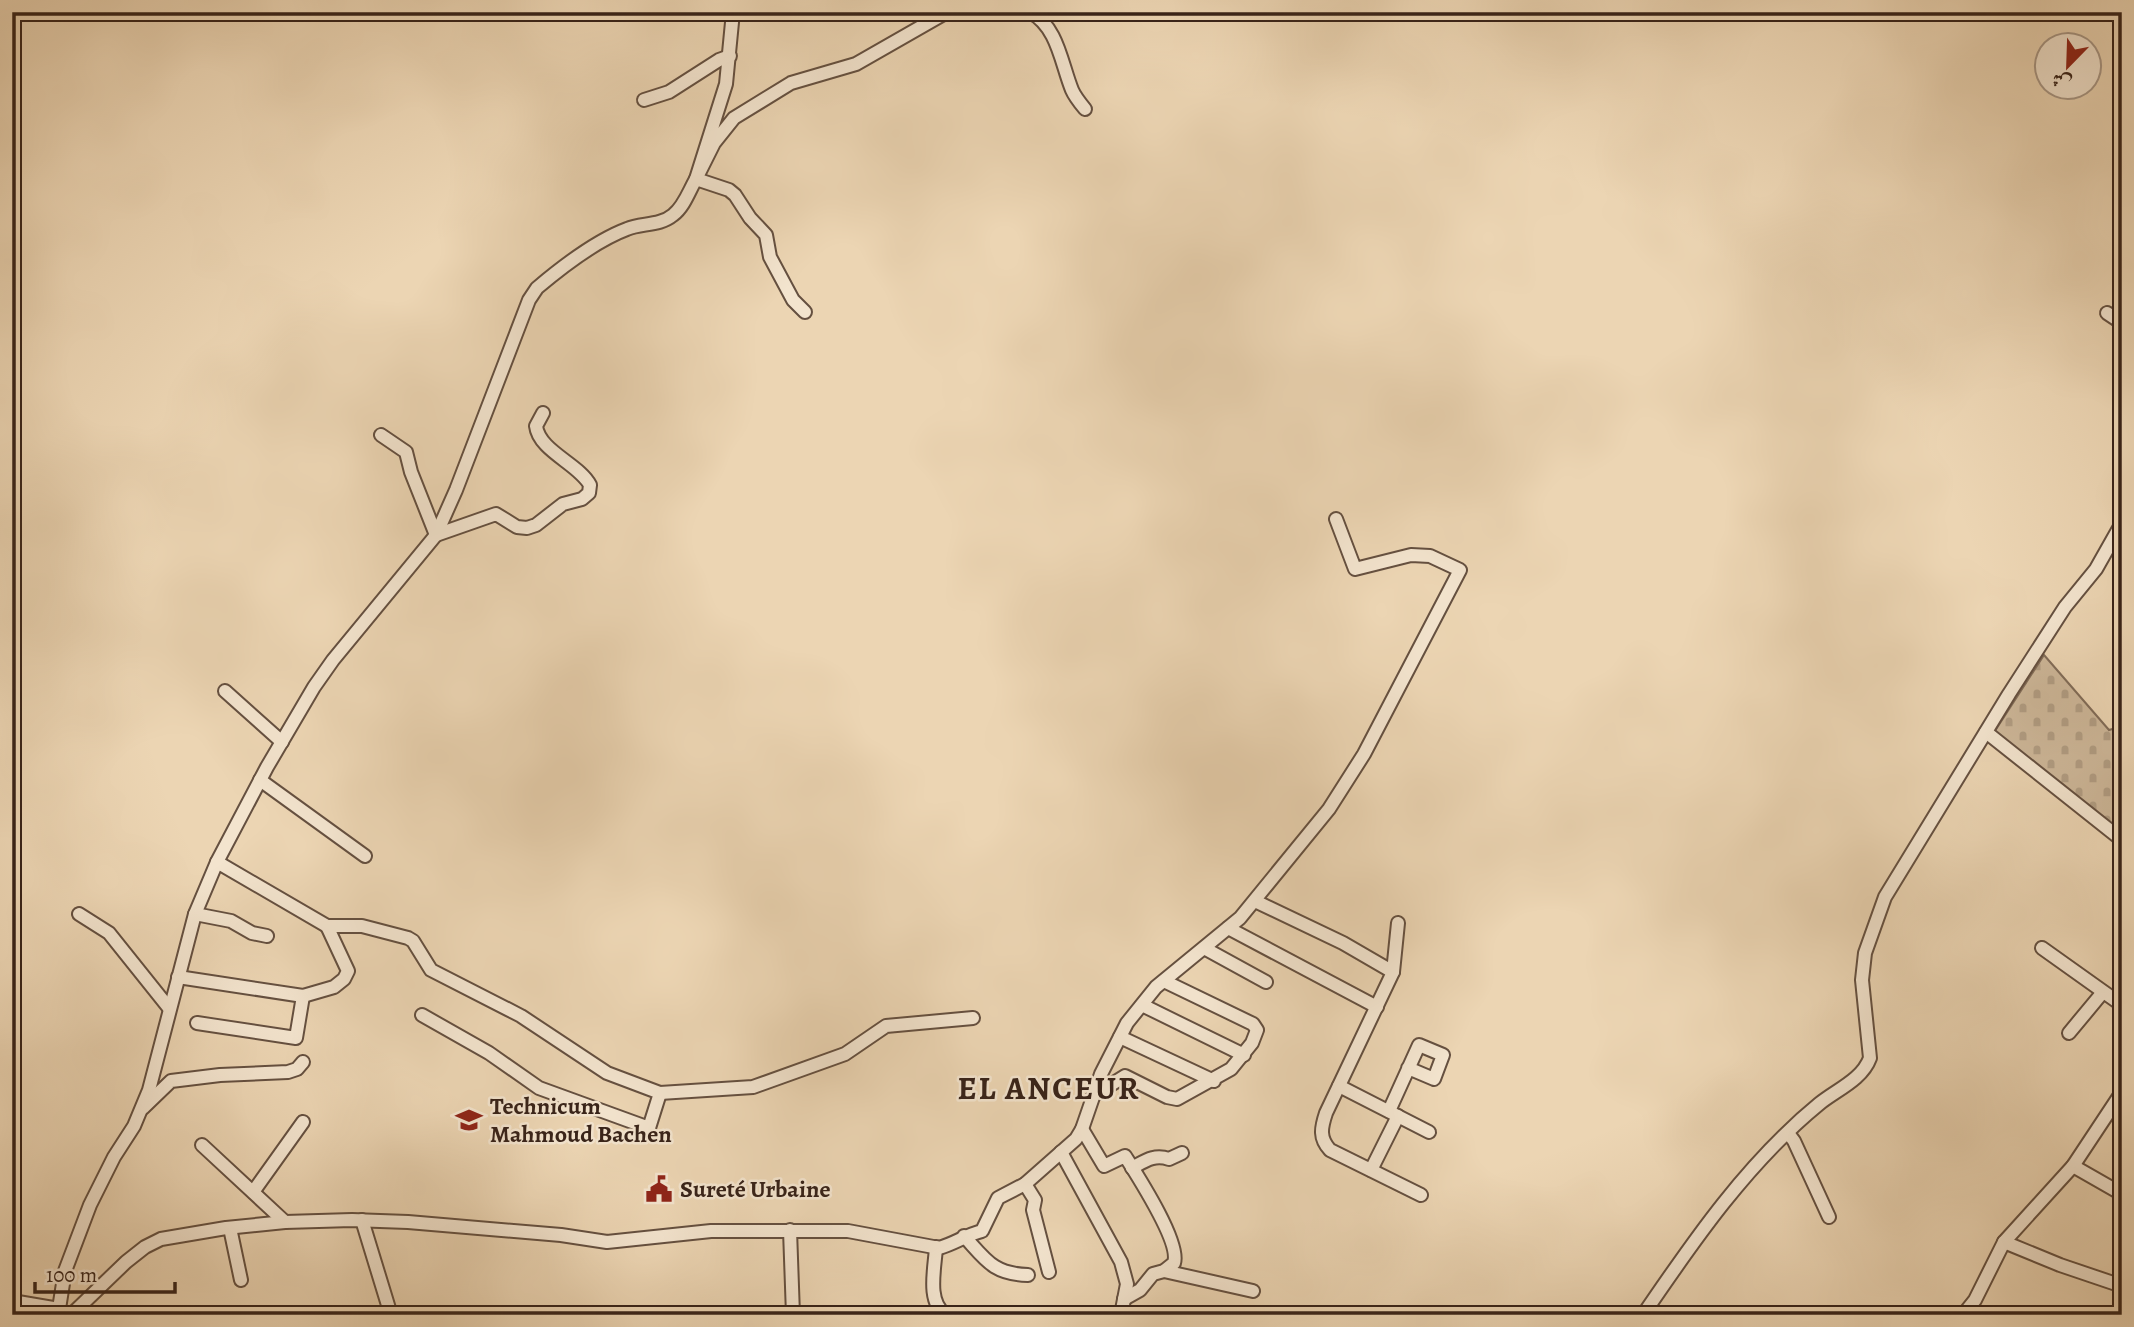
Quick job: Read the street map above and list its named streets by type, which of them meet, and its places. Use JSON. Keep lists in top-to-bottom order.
{
  "districts": ["EL ANCEUR"],
  "places": {
    "school or university": ["Technicum Mahmoud Bachen"],
    "public building": ["Sureté Urbaine"]
  },
  "scale_bar": "100 m",
  "north": "bottom left"
}
